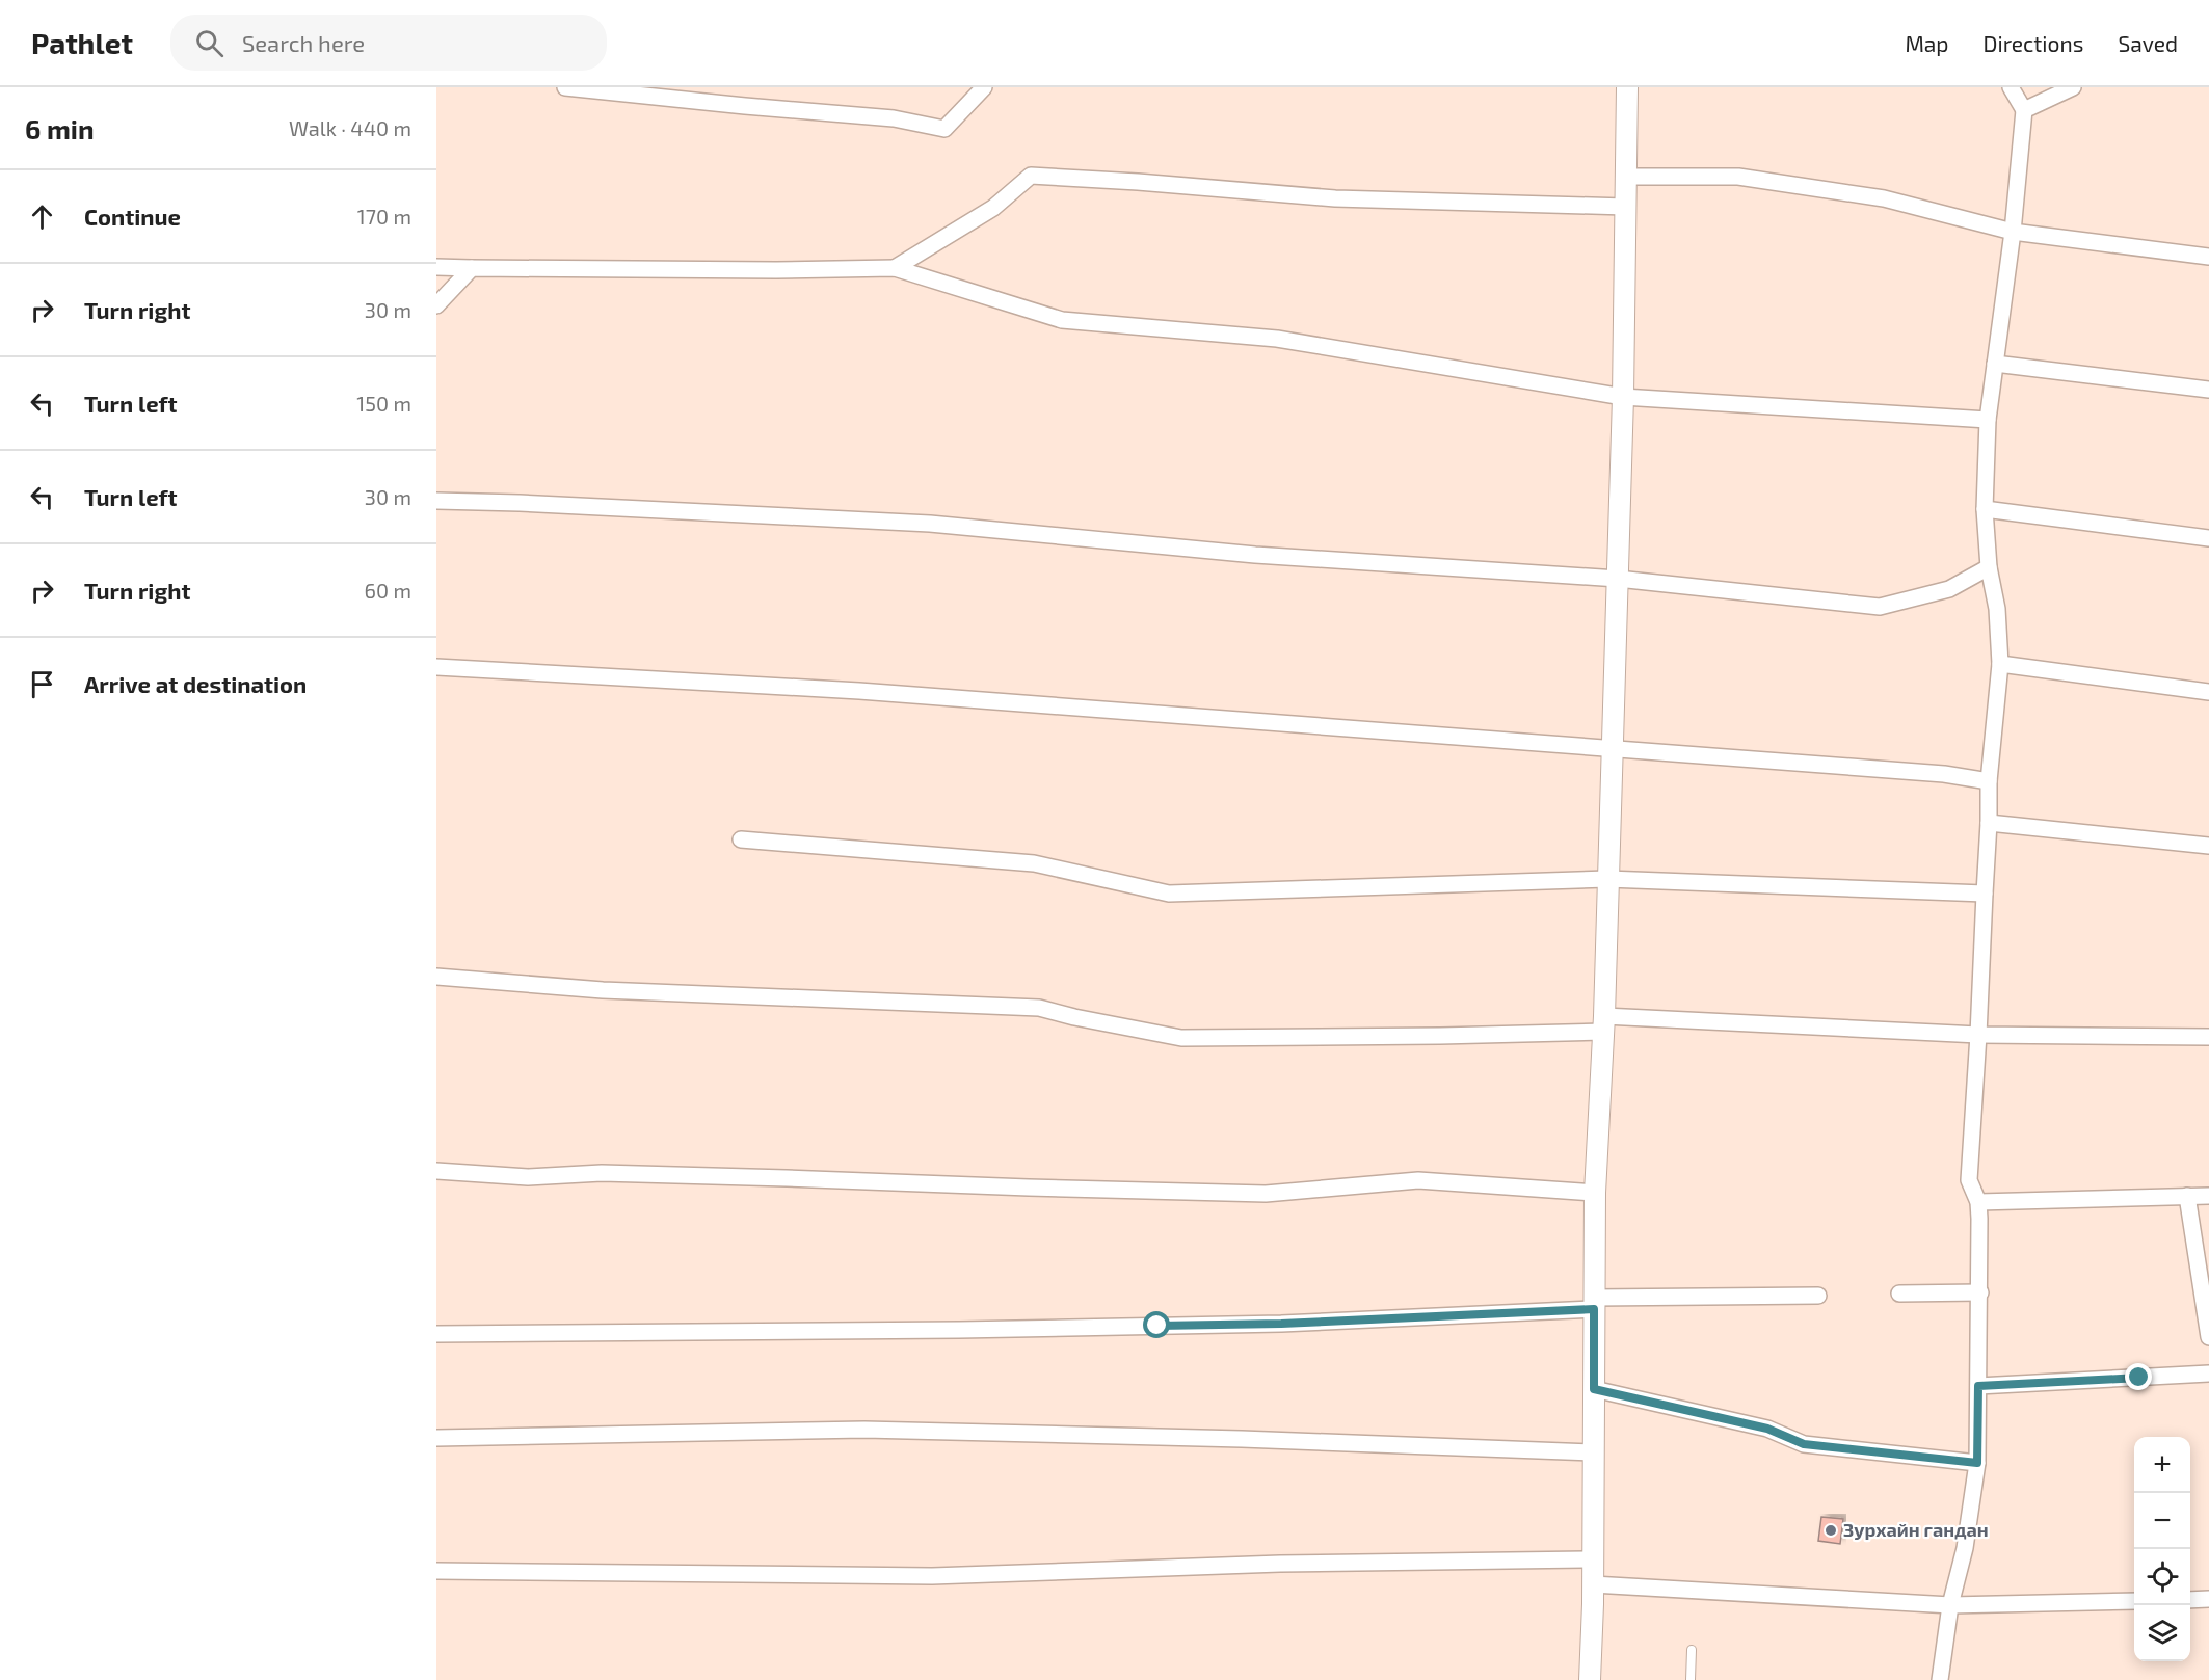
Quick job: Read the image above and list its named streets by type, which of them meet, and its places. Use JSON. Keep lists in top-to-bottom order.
{
  "places": ["Зурхайн гандан"],
  "page": {
    "header": "Pathlet",
    "search": "Search here",
    "nav": ["Map", "Directions", "Saved"],
    "heading": ["6 min", "Walk · 440 m"],
    "list": [
      ["Continue", "170 m"],
      ["Turn right", "30 m"],
      ["Turn left", "150 m"],
      ["Turn left", "30 m"],
      ["Turn right", "60 m"],
      "Arrive at destination"
    ],
    "map_buttons": ["+", "−"]
  }
}
